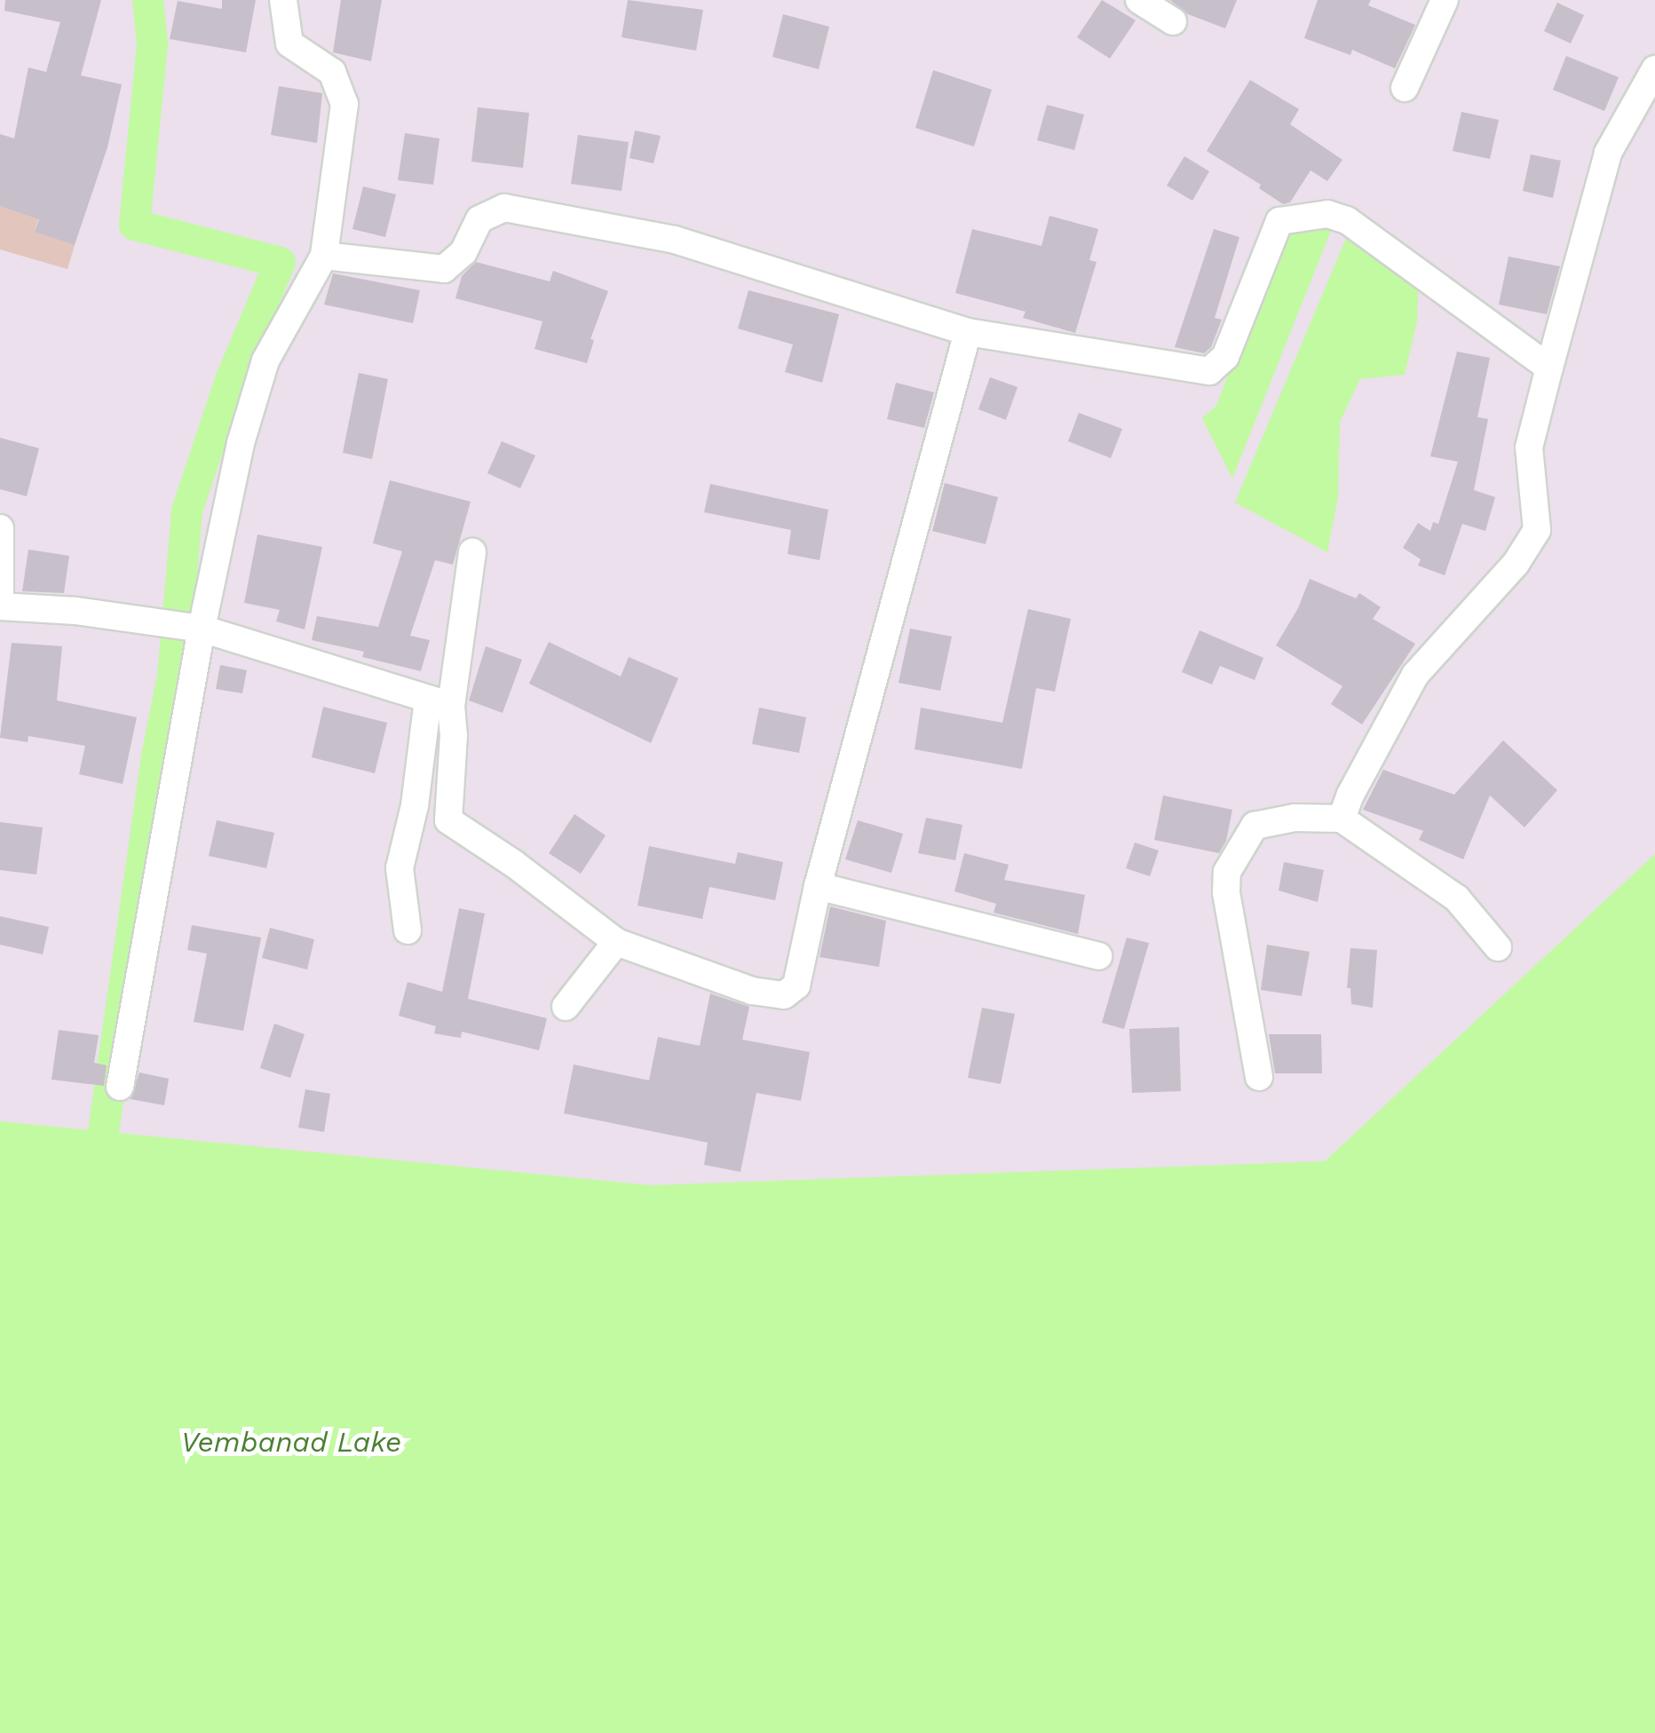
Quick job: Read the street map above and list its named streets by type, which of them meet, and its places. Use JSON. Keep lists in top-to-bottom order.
{
  "water": ["Vembanad Lake"]
}
